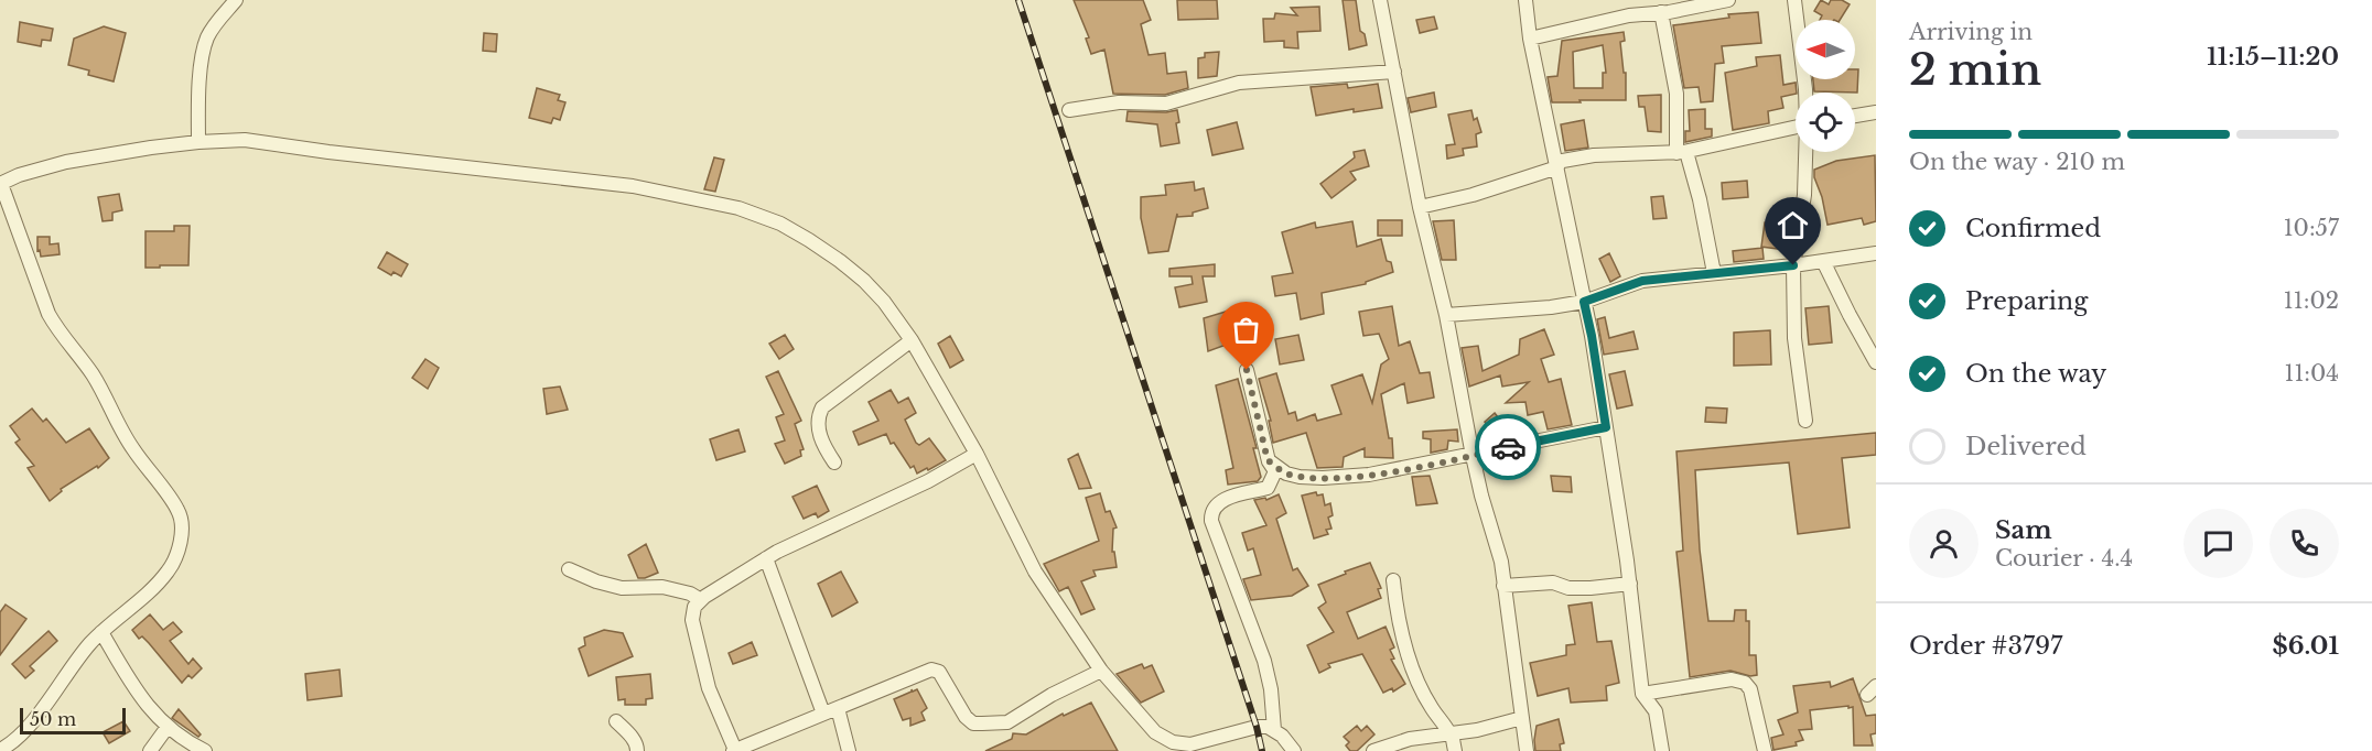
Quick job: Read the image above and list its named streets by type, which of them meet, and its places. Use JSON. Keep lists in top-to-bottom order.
{
  "scale_bar": "50 m",
  "north": "left",
  "page": {
    "heading": ["2 min", "Arriving in", "11:15–11:20"],
    "panel": [
      "Sam",
      "Courier · 4.4",
      "Order #3797",
      "$6.01"
    ],
    "bar": "On the way · 210 m",
    "list": [
      ["Confirmed", "10:57"],
      ["Preparing", "11:02"],
      ["On the way", "11:04"],
      "Delivered"
    ],
    "scale": "50 m"
  }
}
